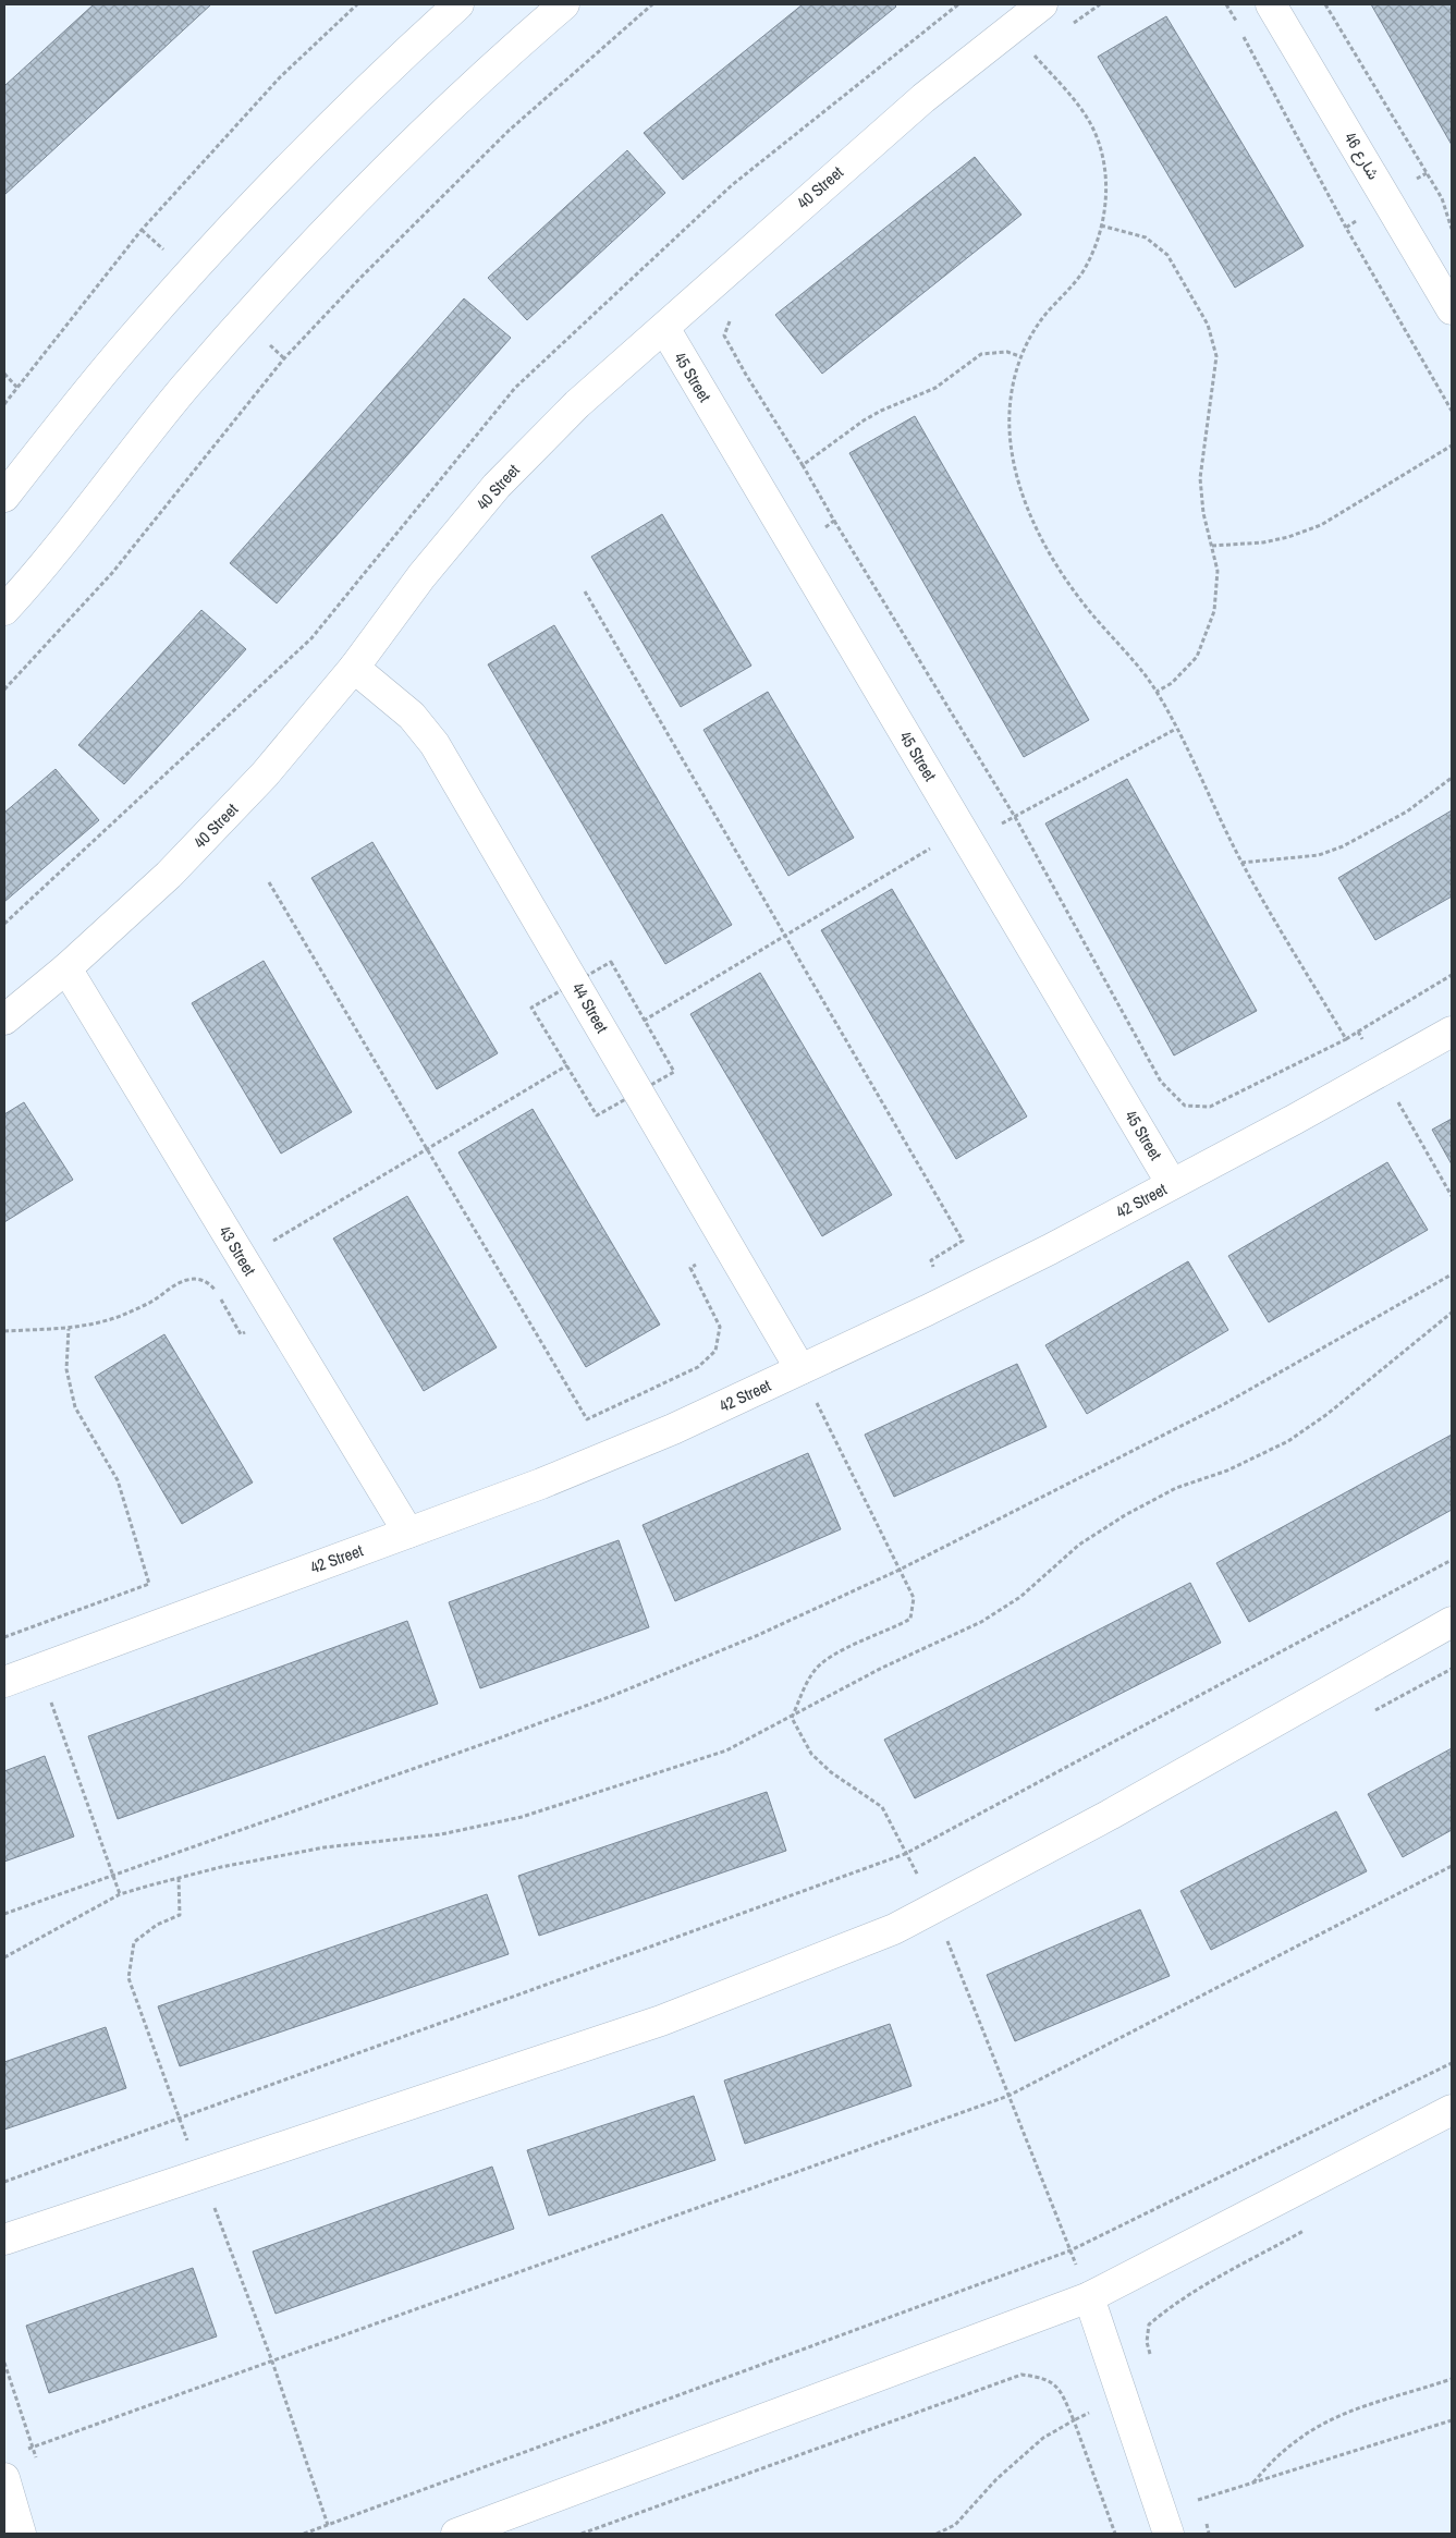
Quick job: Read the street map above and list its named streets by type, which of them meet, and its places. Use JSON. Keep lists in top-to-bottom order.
{
  "streets": {
    "street": [
      "شارع 46",
      "40 Street",
      "45 Street",
      "44 Street",
      "42 Street",
      "43 Street"
    ]
  },
  "crossings": [
    ["40 Street", "45 Street"],
    ["40 Street", "44 Street"],
    ["40 Street", "43 Street"],
    ["45 Street", "42 Street"],
    ["44 Street", "42 Street"],
    ["42 Street", "43 Street"]
  ]
}
